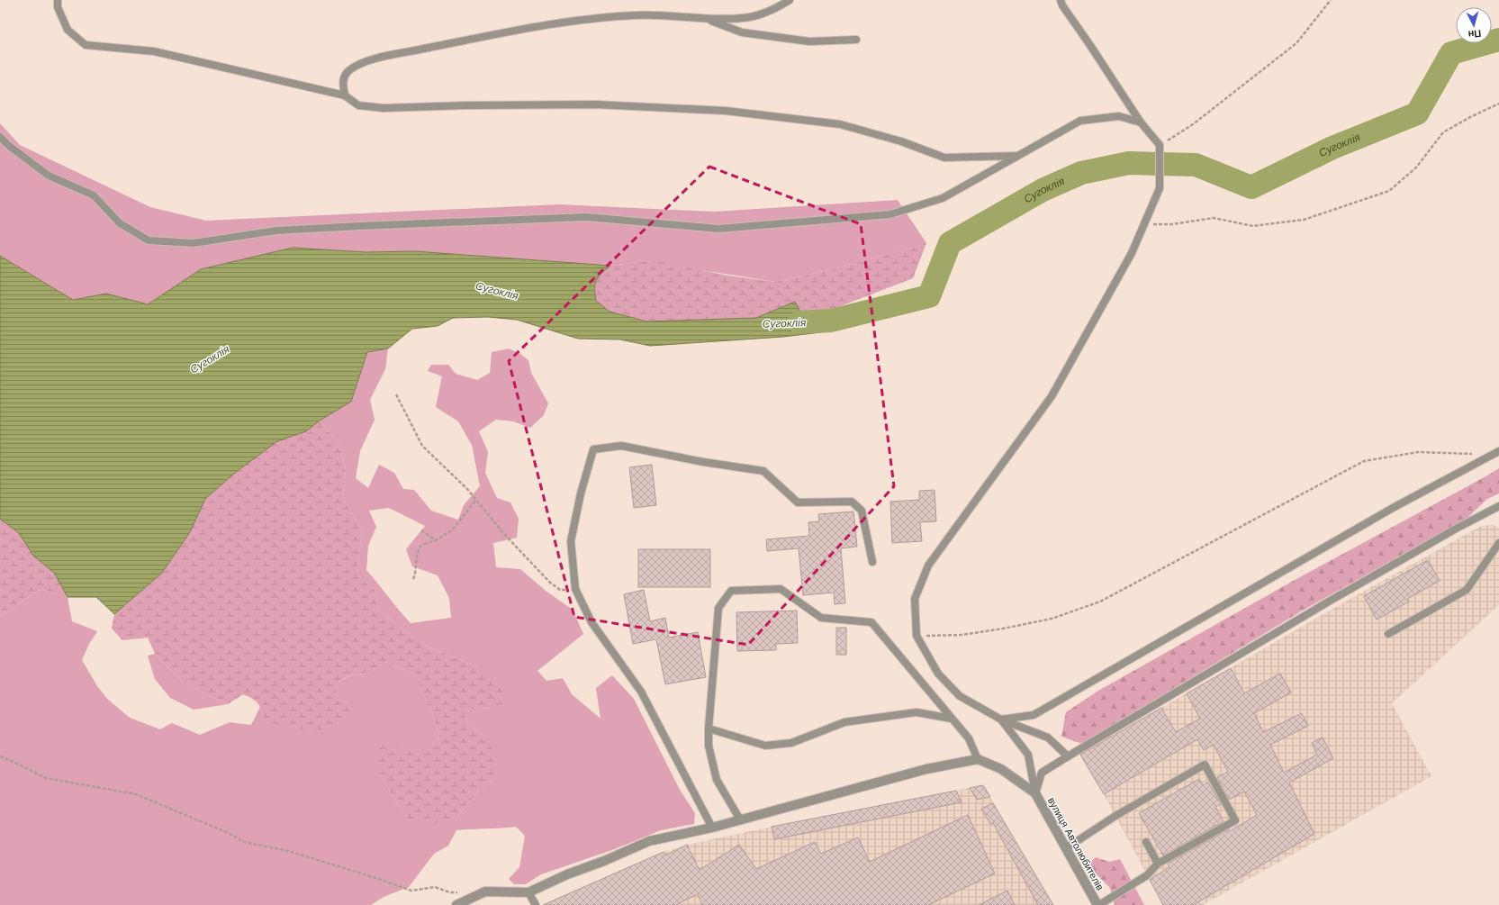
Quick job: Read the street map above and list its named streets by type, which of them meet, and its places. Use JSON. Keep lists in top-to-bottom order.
{
  "streets": {
    "street": ["вулиця Автолюбителів"]
  },
  "water": ["Сугоклія"],
  "north": "bottom"
}
